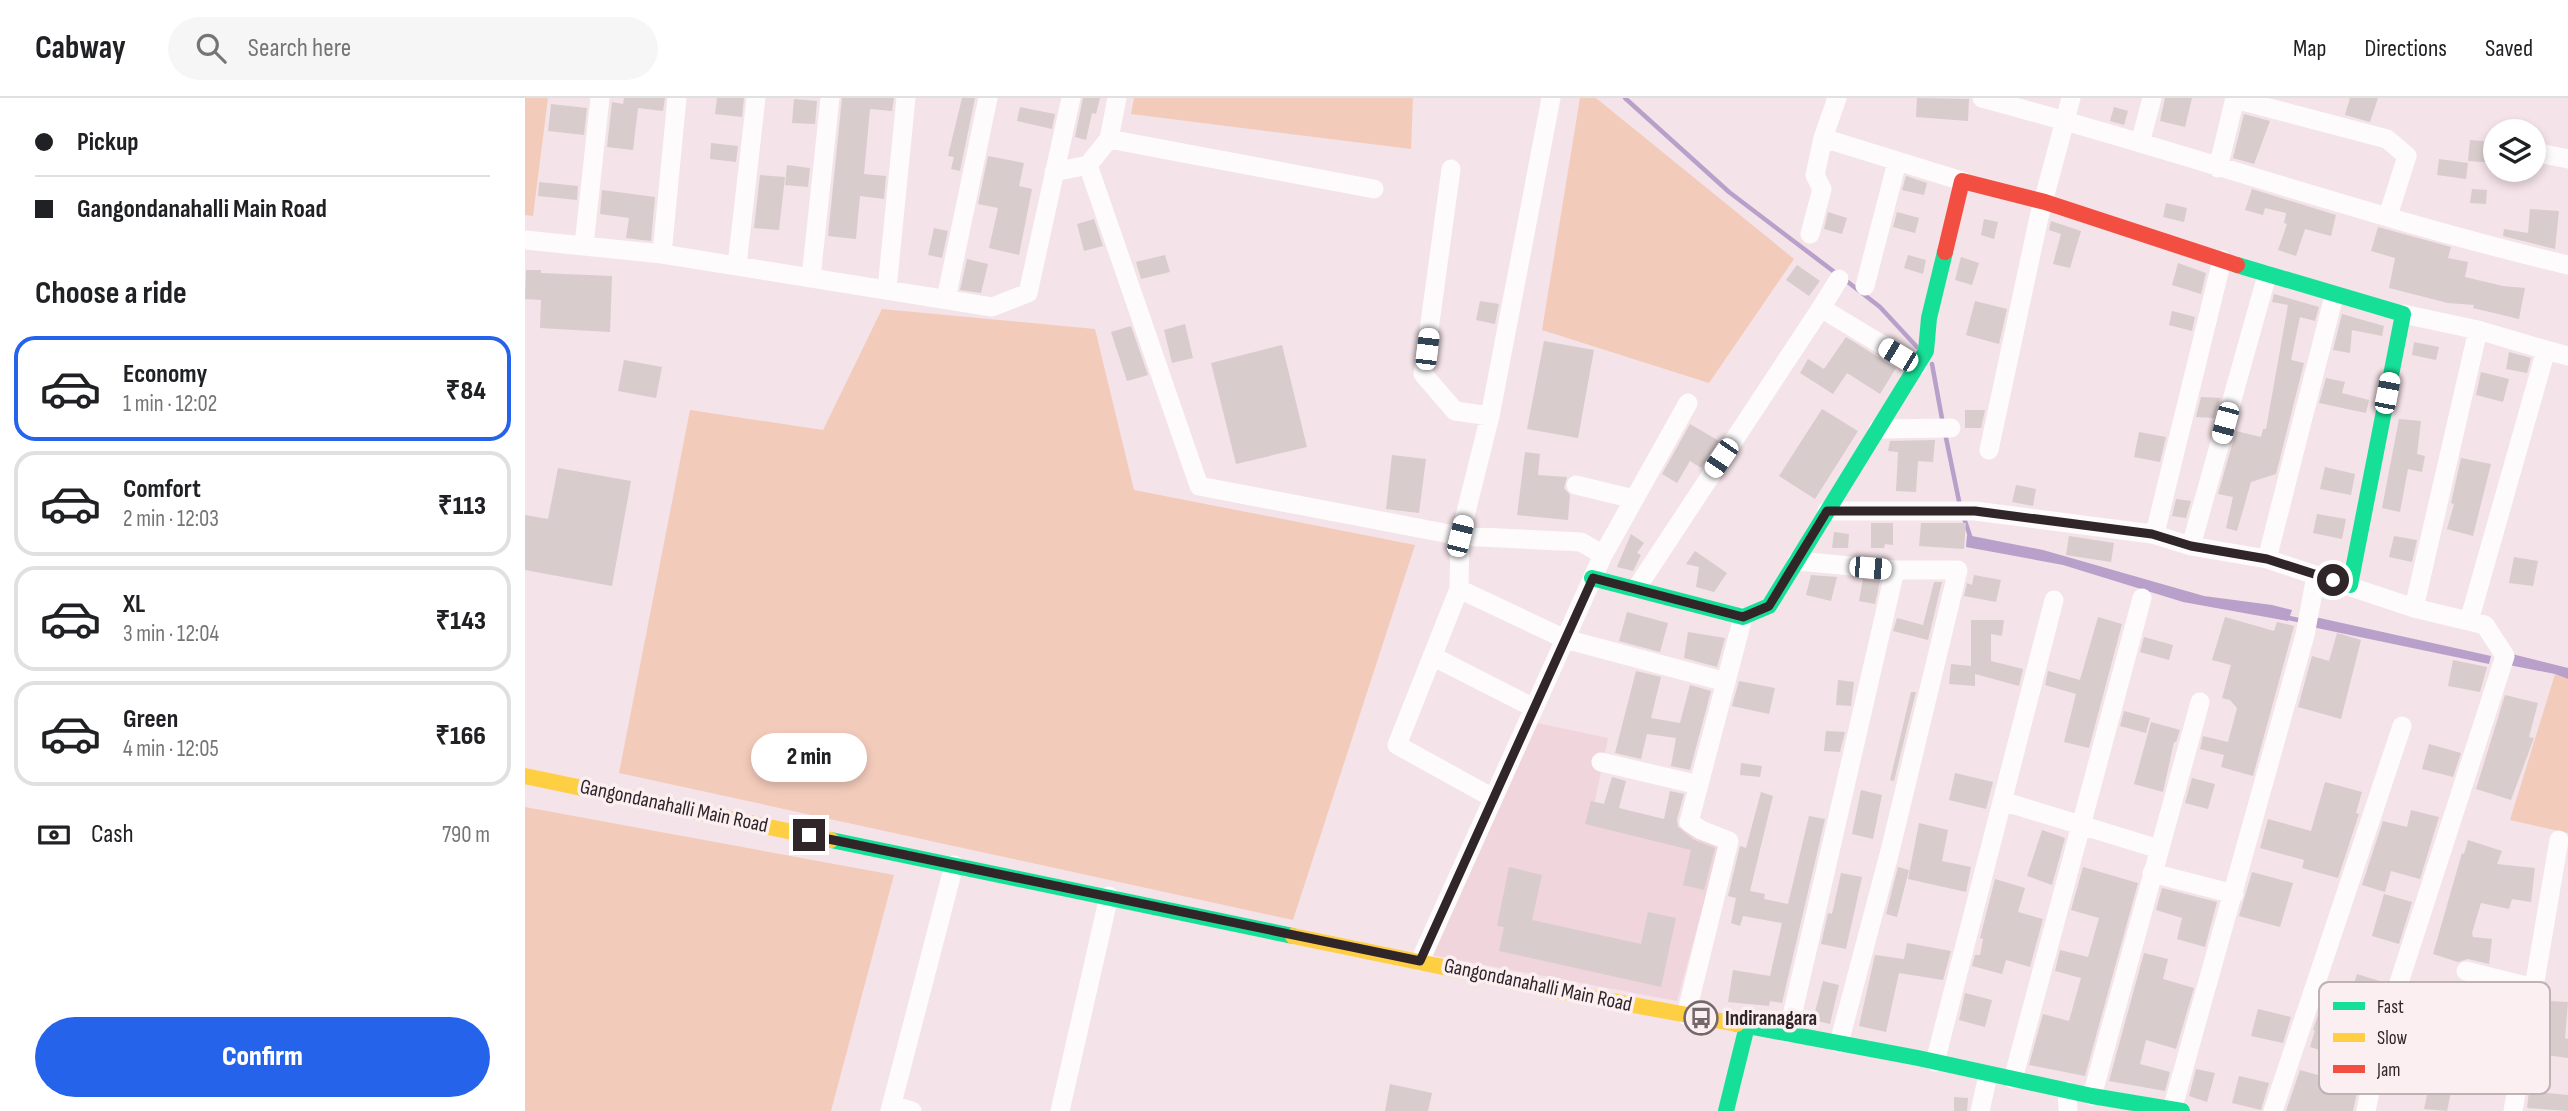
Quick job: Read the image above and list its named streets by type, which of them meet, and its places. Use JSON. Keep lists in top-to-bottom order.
{
  "streets": {
    "street": ["Gangondanahalli Main Road"]
  },
  "places": {
    "bus stop": ["Indiranagara"]
  },
  "legend": ["Fast", "Slow", "Jam"],
  "page": {
    "header": "Cabway",
    "search": "Search here",
    "nav": ["Map", "Directions", "Saved"],
    "banner": ["Pickup", "Gangondanahalli Main Road"],
    "heading": "Choose a ride",
    "list": [
      {
        "name": "Economy",
        "note": "1 min · 12:02",
        "value": "₹84"
      },
      {
        "name": "Comfort",
        "note": "2 min · 12:03",
        "value": "₹113"
      },
      {
        "name": "XL",
        "note": "3 min · 12:04",
        "value": "₹143"
      },
      {
        "name": "Green",
        "note": "4 min · 12:05",
        "value": "₹166"
      }
    ],
    "bubble": "2 min",
    "pay": ["Cash", "790 m"],
    "buttons": "Confirm"
  }
}
